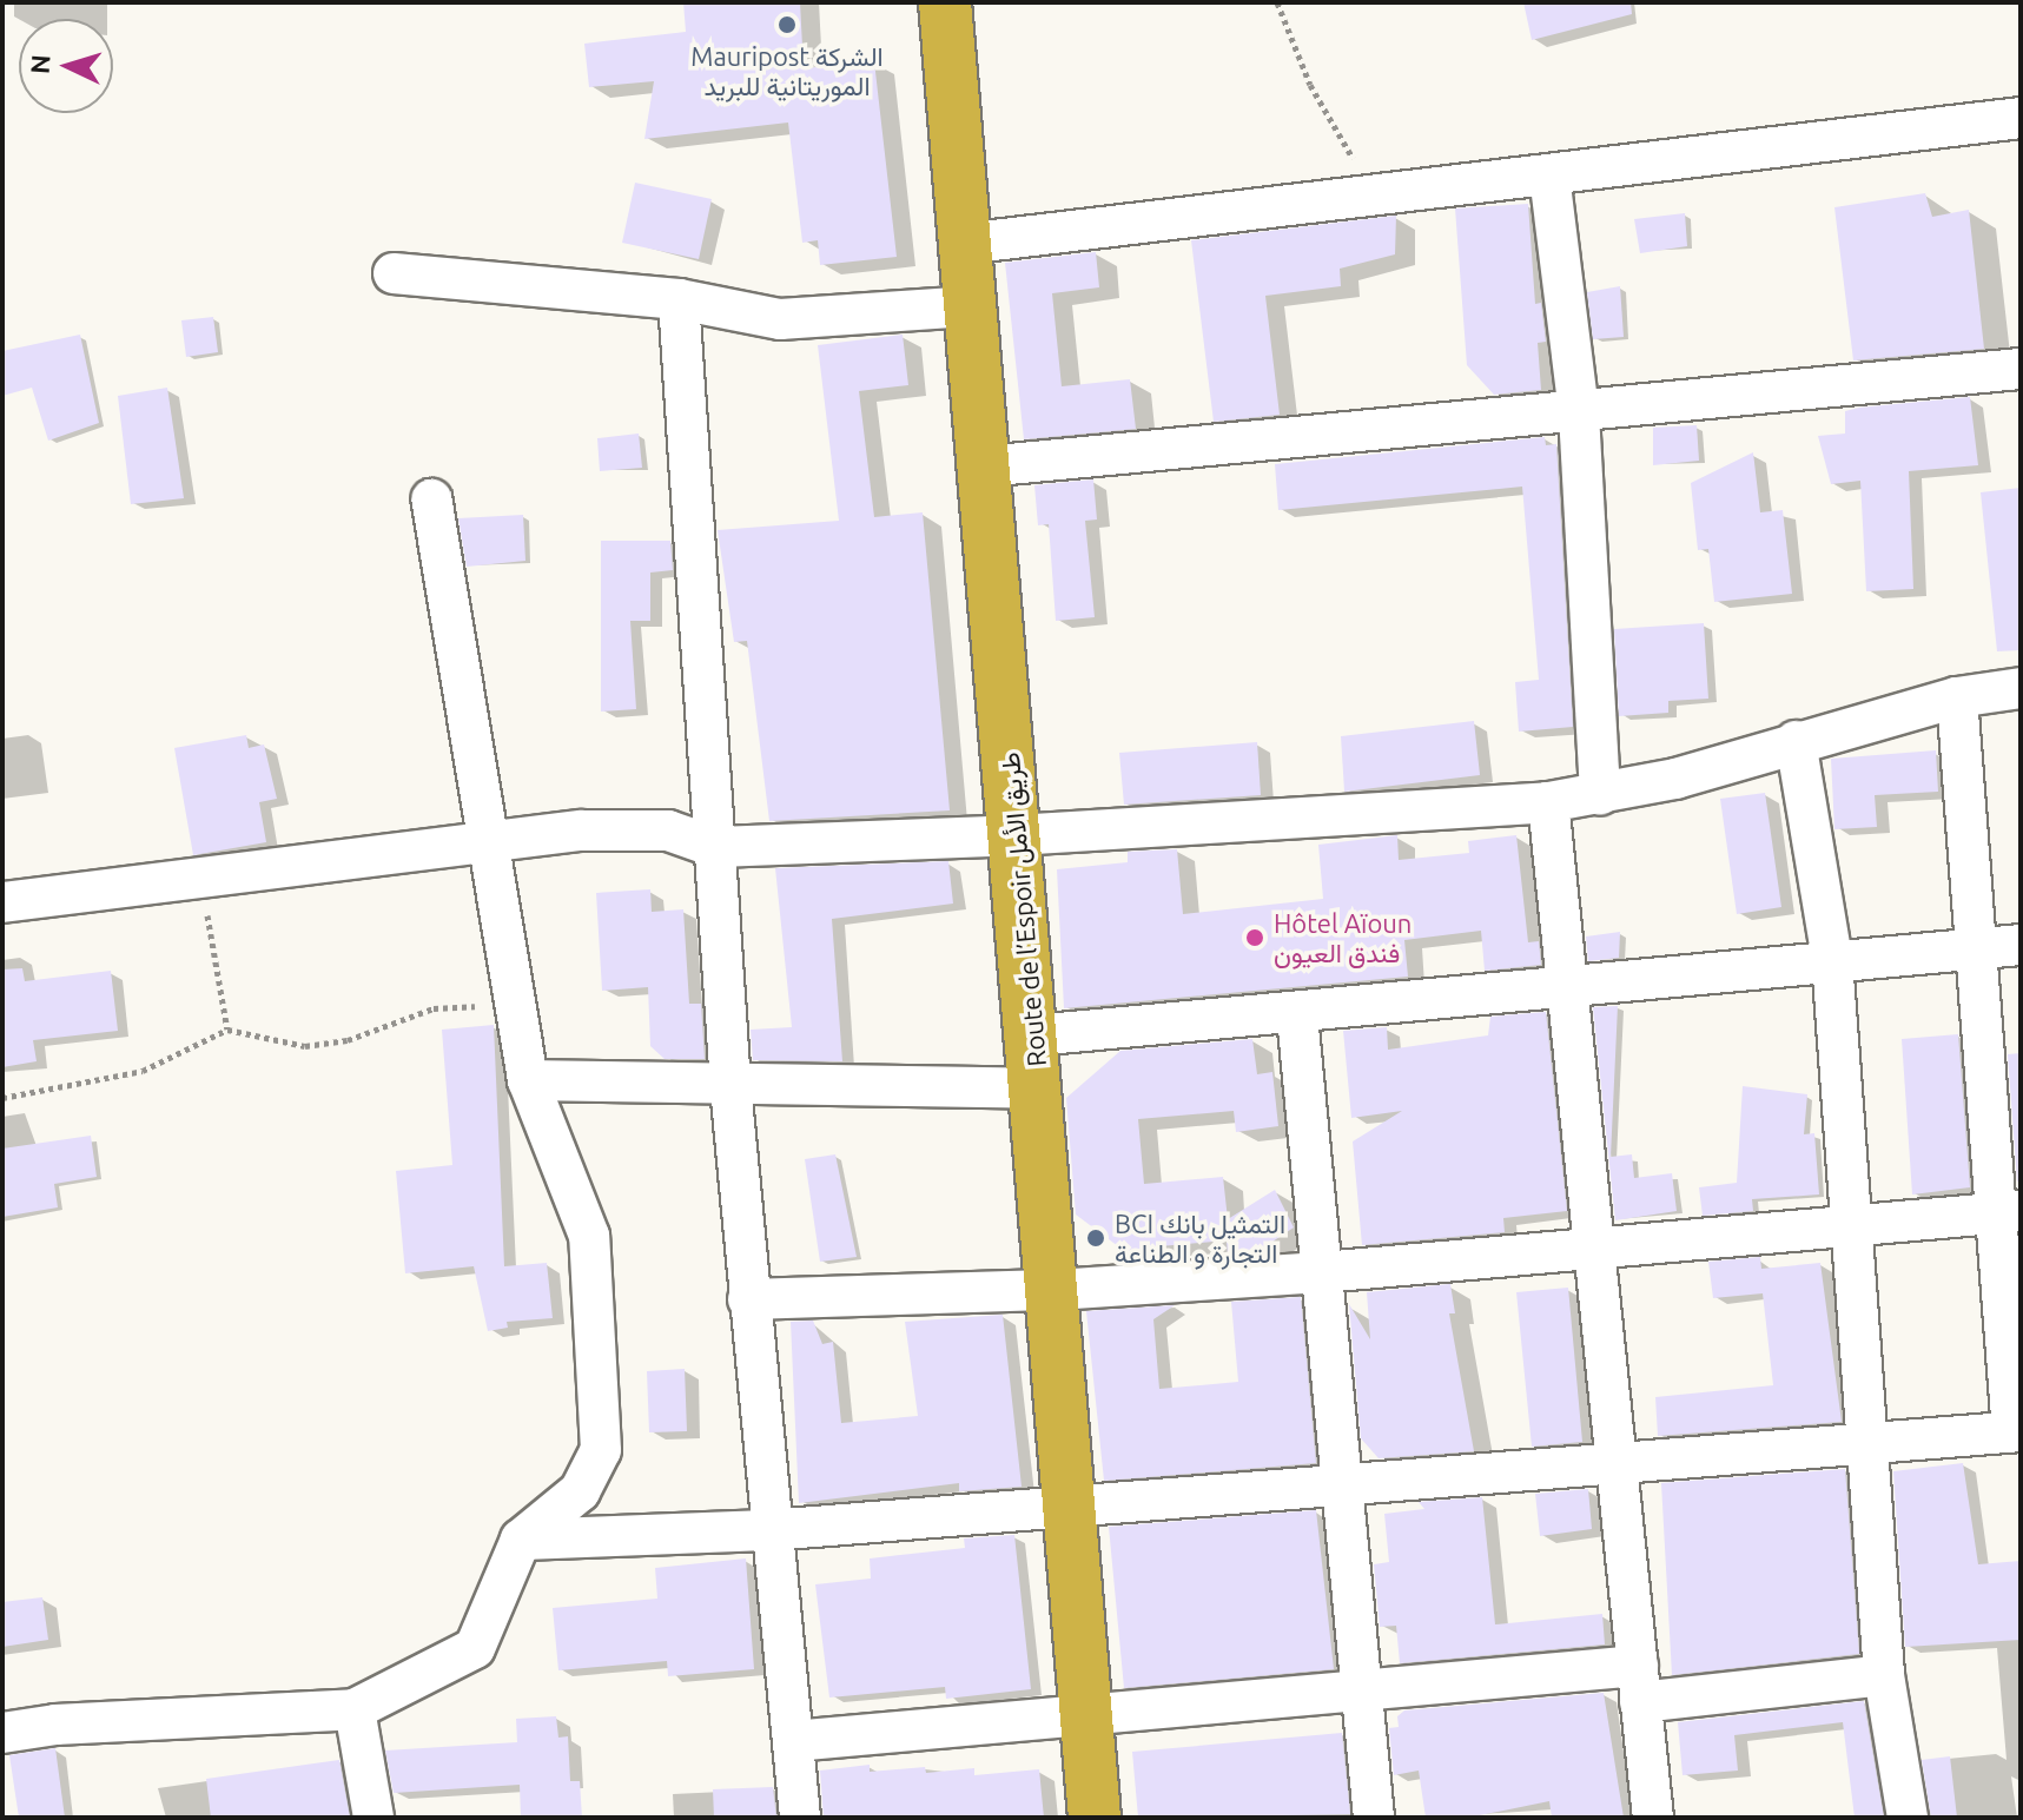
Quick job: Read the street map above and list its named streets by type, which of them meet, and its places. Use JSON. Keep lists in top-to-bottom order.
{
  "streets": {
    "highway": ["Route de l’Espoir طريق الأمل"]
  },
  "places": ["Mauripost الشركة الموريتانية للبريد", "Hôtel Aïoun فندق العيون", "BCI التمثيل بانك التجارة و الطناعة"],
  "north": "left"
}
